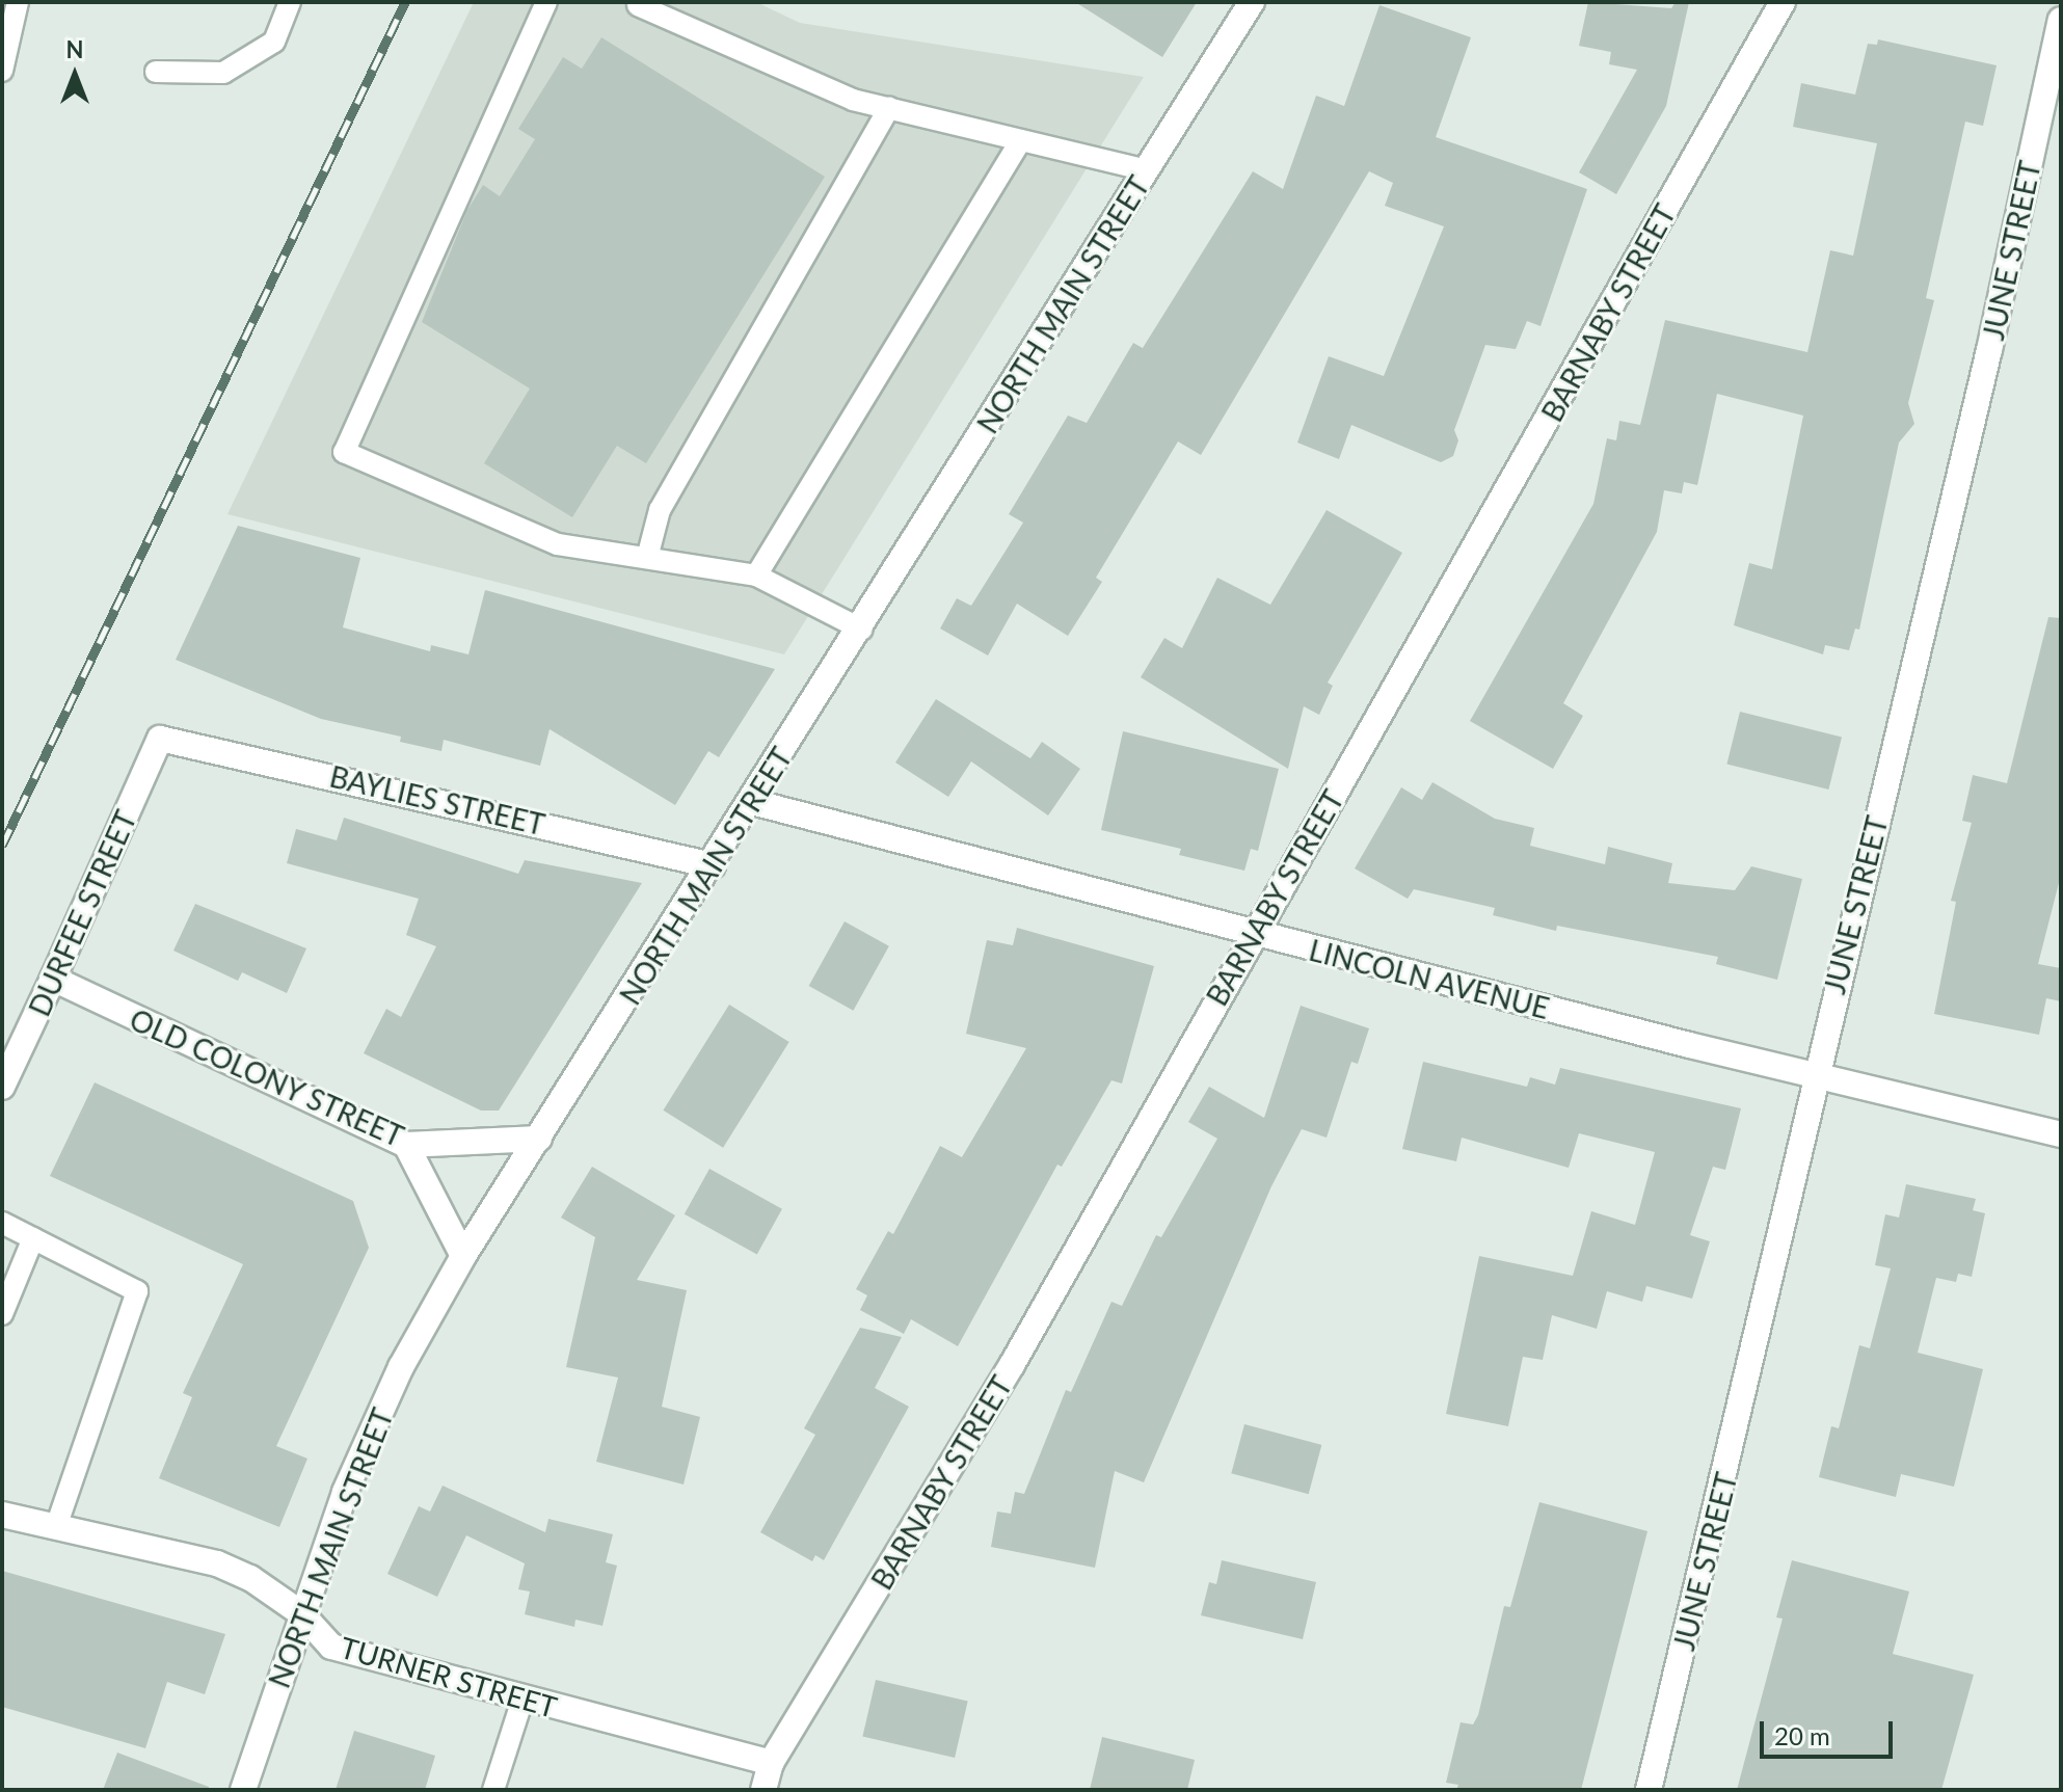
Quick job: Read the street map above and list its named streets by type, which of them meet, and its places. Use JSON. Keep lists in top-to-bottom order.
{
  "streets": {
    "street": [
      "JUNE STREET",
      "NORTH MAIN STREET",
      "BARNABY STREET",
      "BAYLIES STREET",
      "DURFEE STREET",
      "LINCOLN AVENUE",
      "OLD COLONY STREET",
      "TURNER STREET"
    ]
  },
  "crossings": [
    ["JUNE STREET", "LINCOLN AVENUE"],
    ["NORTH MAIN STREET", "BAYLIES STREET"],
    ["NORTH MAIN STREET", "LINCOLN AVENUE"],
    ["NORTH MAIN STREET", "OLD COLONY STREET"],
    ["NORTH MAIN STREET", "TURNER STREET"],
    ["BARNABY STREET", "LINCOLN AVENUE"],
    ["BARNABY STREET", "TURNER STREET"],
    ["BAYLIES STREET", "DURFEE STREET"],
    ["DURFEE STREET", "OLD COLONY STREET"]
  ],
  "scale_bar": "20 m",
  "north": "top"
}
